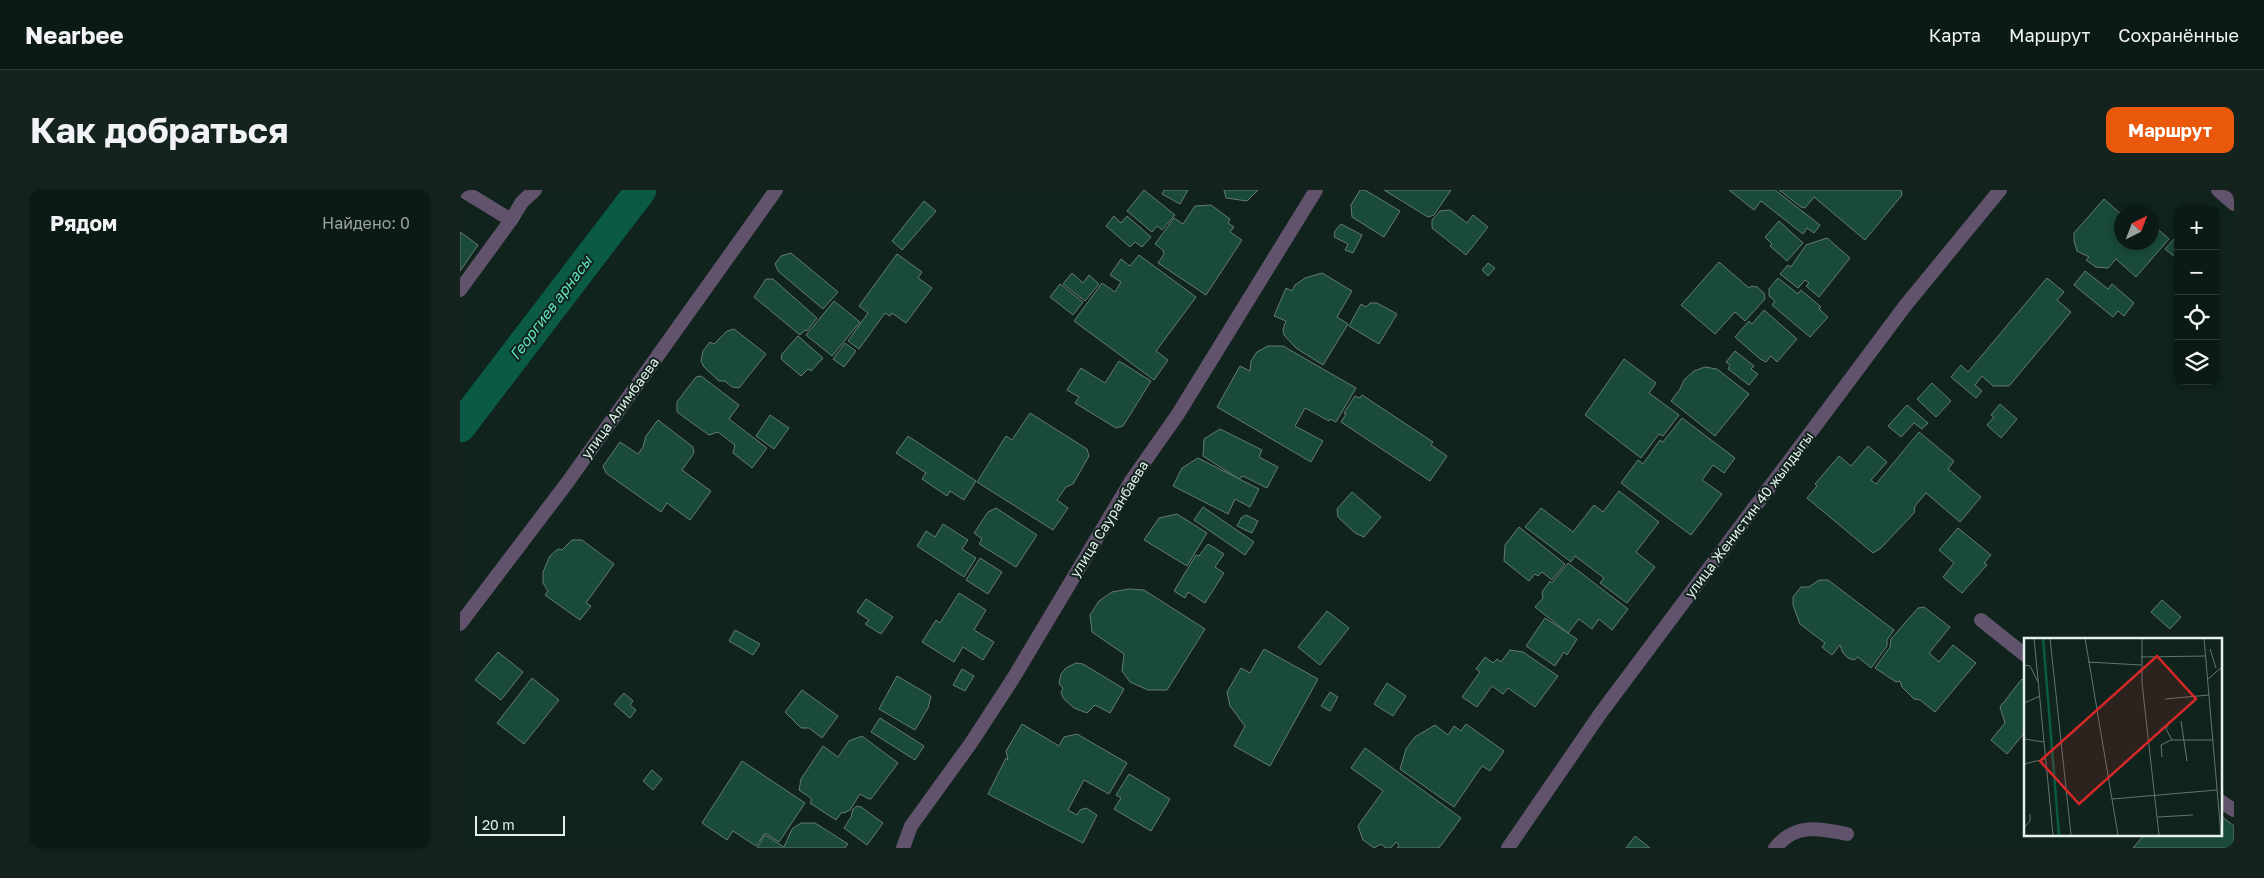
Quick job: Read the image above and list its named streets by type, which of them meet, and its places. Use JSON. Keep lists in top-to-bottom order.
{
  "streets": {
    "street": ["улица Алимбаева", "улица Женистин 40 жылдыгы", "улица Сауранбаева"]
  },
  "water": ["Георгиев арнасы"],
  "scale_bar": "20 m",
  "north": "top right",
  "page": {
    "header": "Nearbee",
    "nav": ["Карта", "Маршрут", "Сохранённые"],
    "buttons": "Маршрут",
    "title": "Как добраться",
    "heading": ["Рядом", "Найдено: 0"],
    "map_buttons": ["+", "−"],
    "scale": "20 m"
  }
}
